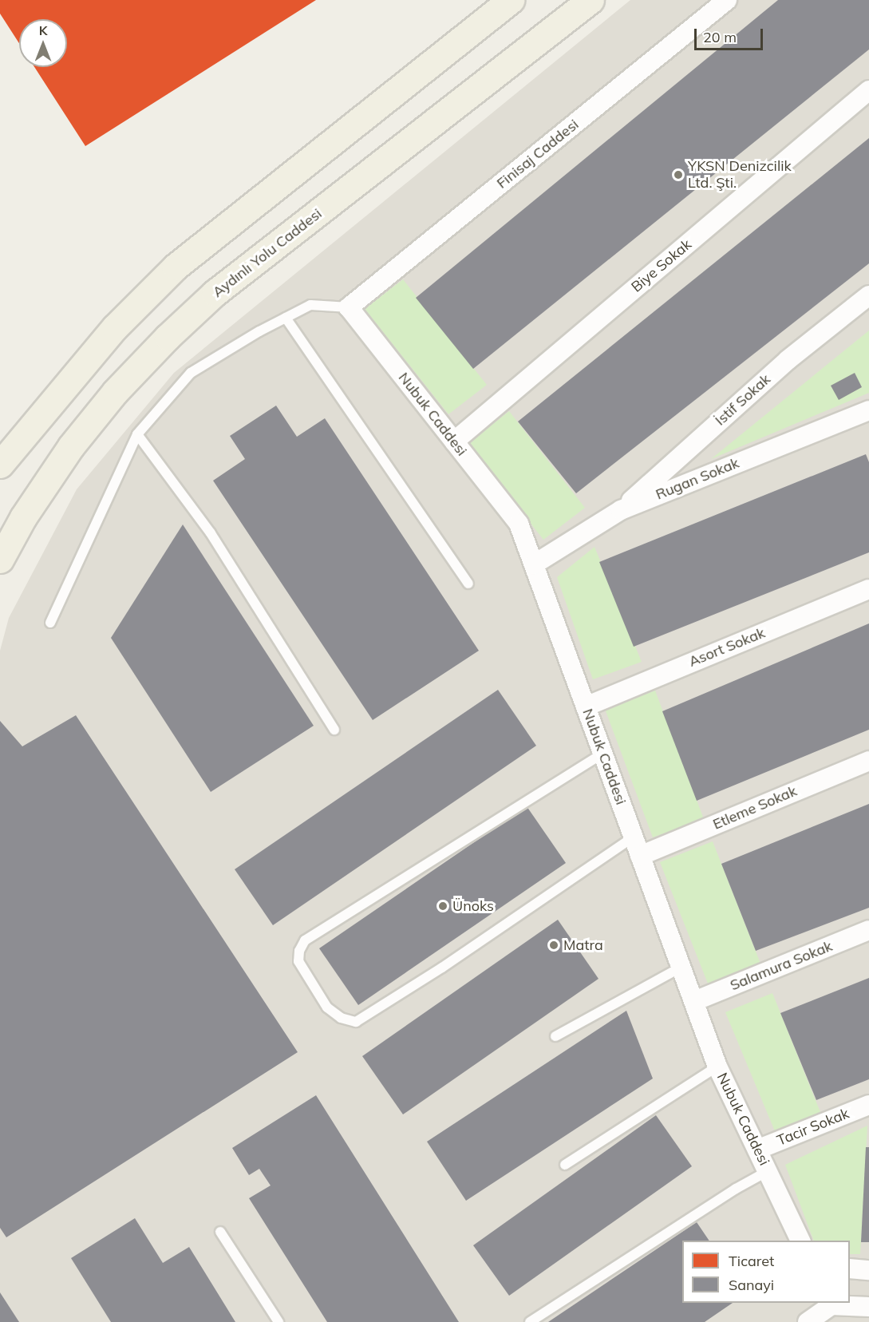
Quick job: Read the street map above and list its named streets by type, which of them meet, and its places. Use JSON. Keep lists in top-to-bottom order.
{
  "streets": {
    "main road": ["Aydınlı Yolu Caddesi"],
    "street": [
      "Finisaj Caddesi",
      "Biye Sokak",
      "İstif Sokak",
      "Nubuk Caddesi",
      "Rugan Sokak",
      "Asort Sokak",
      "Etleme Sokak",
      "Salamura Sokak",
      "Tacir Sokak"
    ]
  },
  "crossings": [
    ["Finisaj Caddesi", "Nubuk Caddesi"],
    ["Biye Sokak", "Nubuk Caddesi"],
    ["İstif Sokak", "Rugan Sokak"],
    ["Nubuk Caddesi", "Rugan Sokak"],
    ["Nubuk Caddesi", "Asort Sokak"],
    ["Nubuk Caddesi", "Etleme Sokak"],
    ["Nubuk Caddesi", "Salamura Sokak"],
    ["Nubuk Caddesi", "Tacir Sokak"]
  ],
  "places": ["YKSN Denizcilik Ltd. Şti.", "Ünoks", "Matra"],
  "legend": ["Ticaret", "Sanayi"],
  "scale_bar": "20 m",
  "north": "top"
}
